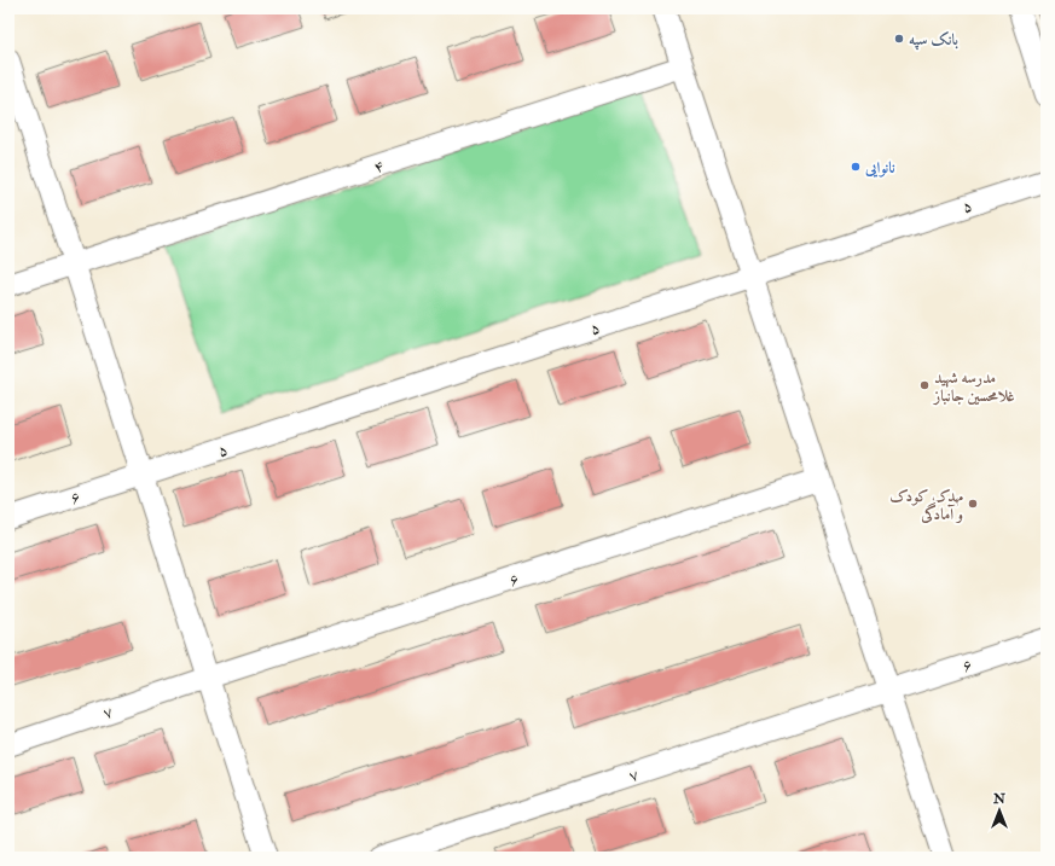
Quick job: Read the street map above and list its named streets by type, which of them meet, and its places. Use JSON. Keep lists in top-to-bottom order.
{
  "streets": {
    "street": [
      "۴",
      "۵",
      "۶",
      "۷"
    ]
  },
  "crossings": [
    ["۵", "۶"],
    ["۶", "۷"]
  ],
  "places": [
    "بانک سپه",
    "نانوایی",
    "مدرسه شهید غلامحسین جانباز",
    "مهدک کودک و آمادگی"
  ],
  "north": "top"
}
